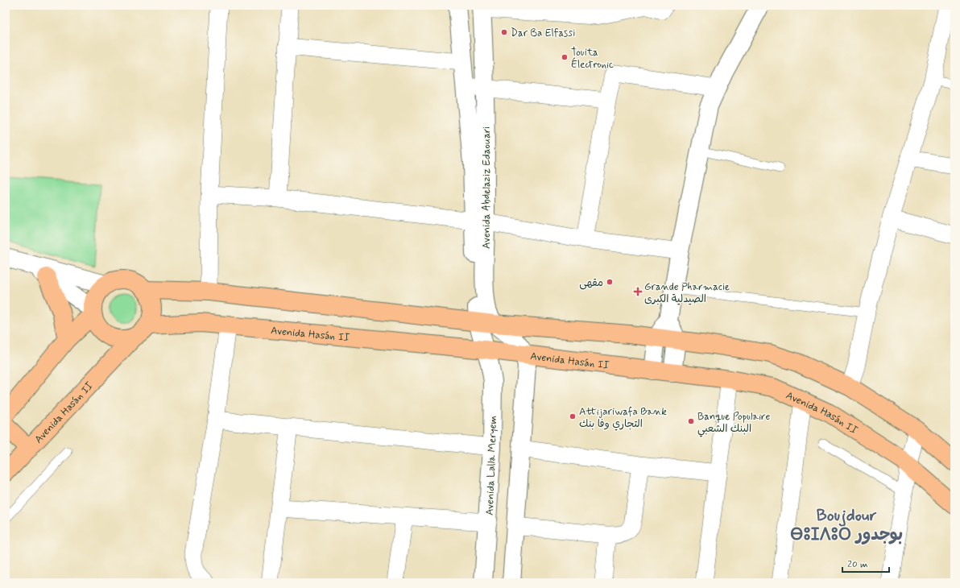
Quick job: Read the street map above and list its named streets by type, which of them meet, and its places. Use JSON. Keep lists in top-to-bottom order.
{
  "streets": {
    "main road": ["Avenida Hasán II"],
    "street": ["Avenida Abdelaziz Edaouari", "Avenida Lalla Meryem"]
  },
  "crossings": [
    ["Avenida Abdelaziz Edaouari", "Avenida Hasán II"],
    ["Avenida Abdelaziz Edaouari", "Avenida Lalla Meryem"],
    ["Avenida Hasán II", "Avenida Lalla Meryem"]
  ],
  "districts": ["Boujdour ⴱⵓⵊⴷⵓⵔ بوجدور"],
  "places": {
    "other": [
      "Dar Ba Elfassi",
      "Touita Électronic",
      "مقهى",
      "Attijariwafa Bank التجاري وفا بنك",
      "Banque Populaire البنك الشعبي"
    ],
    "health": ["Grande Pharmacie الصيدلية الكبرى"]
  },
  "scale_bar": "20 m"
}
